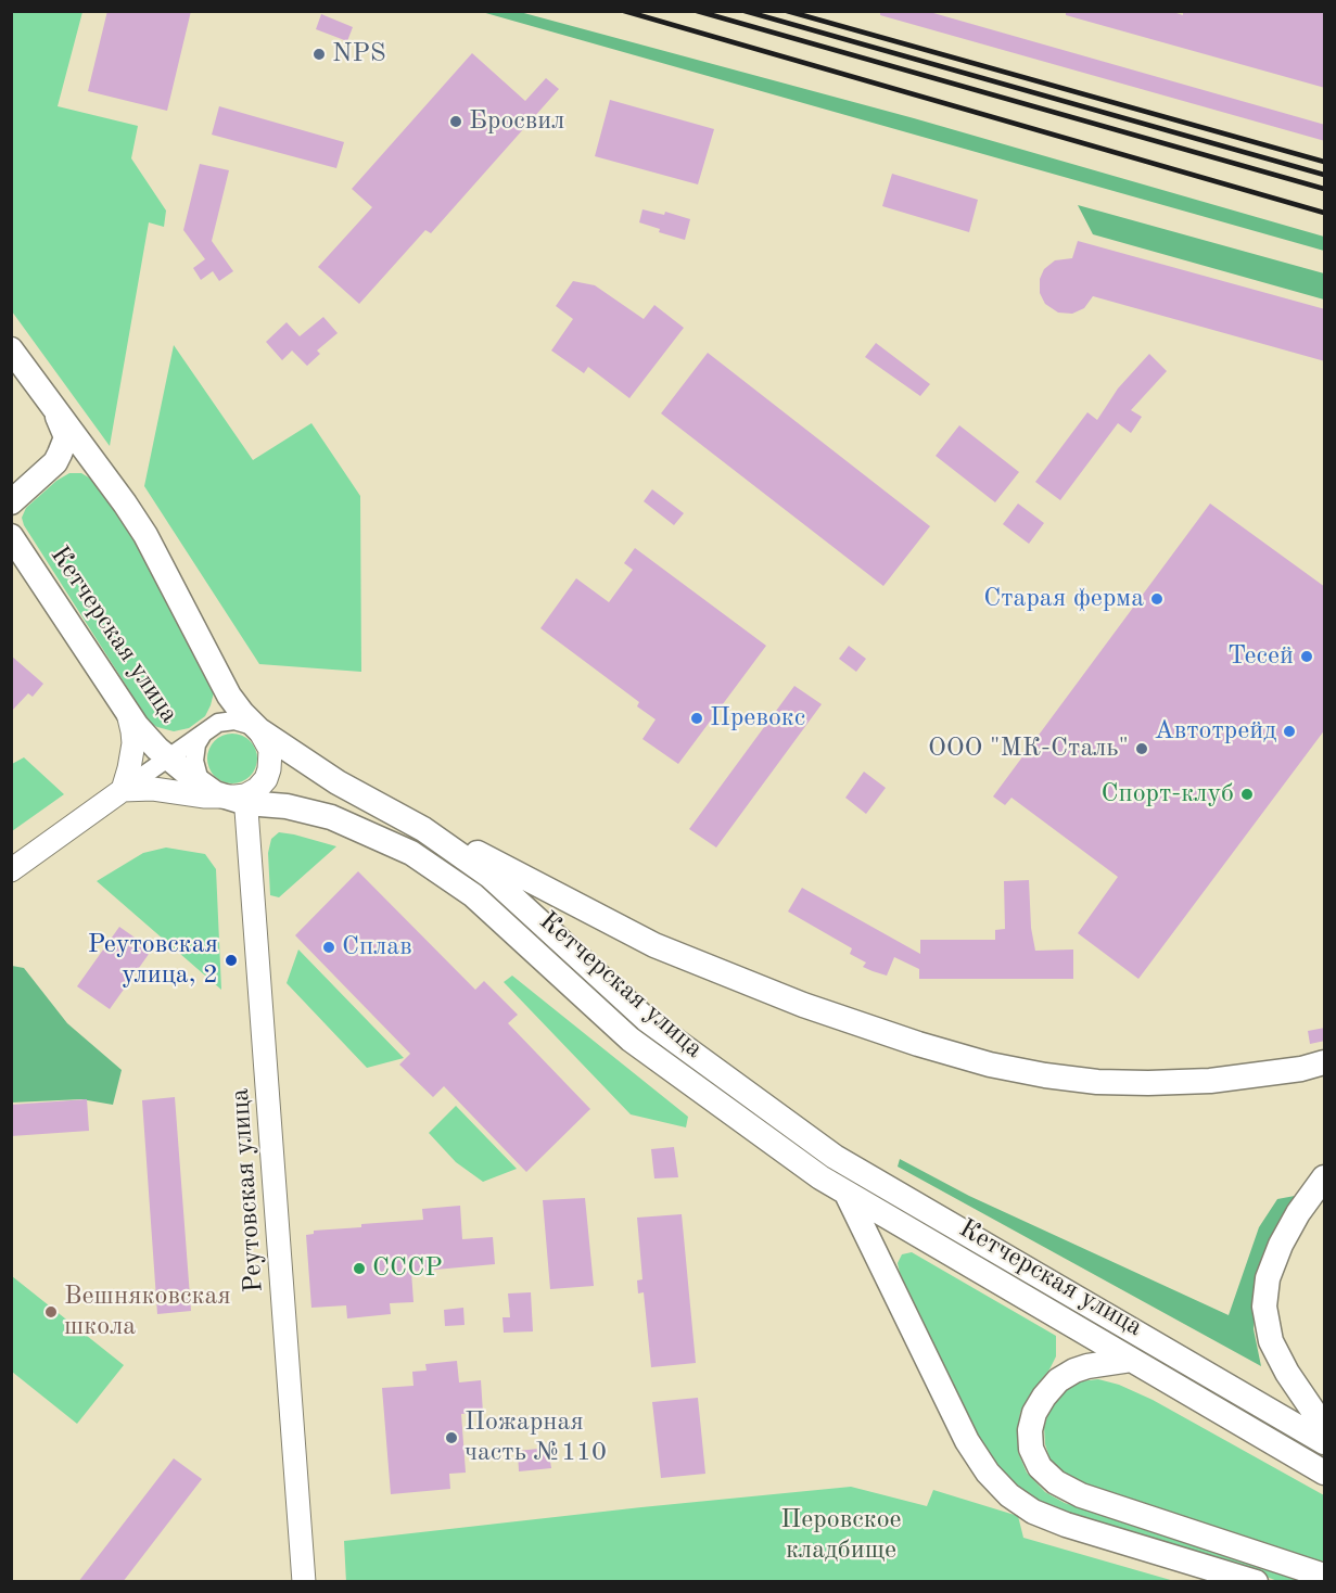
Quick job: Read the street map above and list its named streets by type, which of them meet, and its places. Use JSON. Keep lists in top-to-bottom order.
{
  "streets": {
    "main road": ["Кетчерская улица"],
    "street": ["Реутовская улица"]
  },
  "crossings": [
    ["Кетчерская улица", "Реутовская улица"]
  ],
  "parks": ["Перовское кладбище"],
  "places": [
    "NPS",
    "Бросвил",
    "Старая ферма",
    "Тесей",
    "Превокс",
    "Автотрейд",
    "ООО \"МК-Сталь\"",
    "Спорт-клуб",
    "Сплав",
    "Реутовская улица, 2",
    "СССР",
    "Вешняковская школа",
    "Пожарная часть №110"
  ]
}
